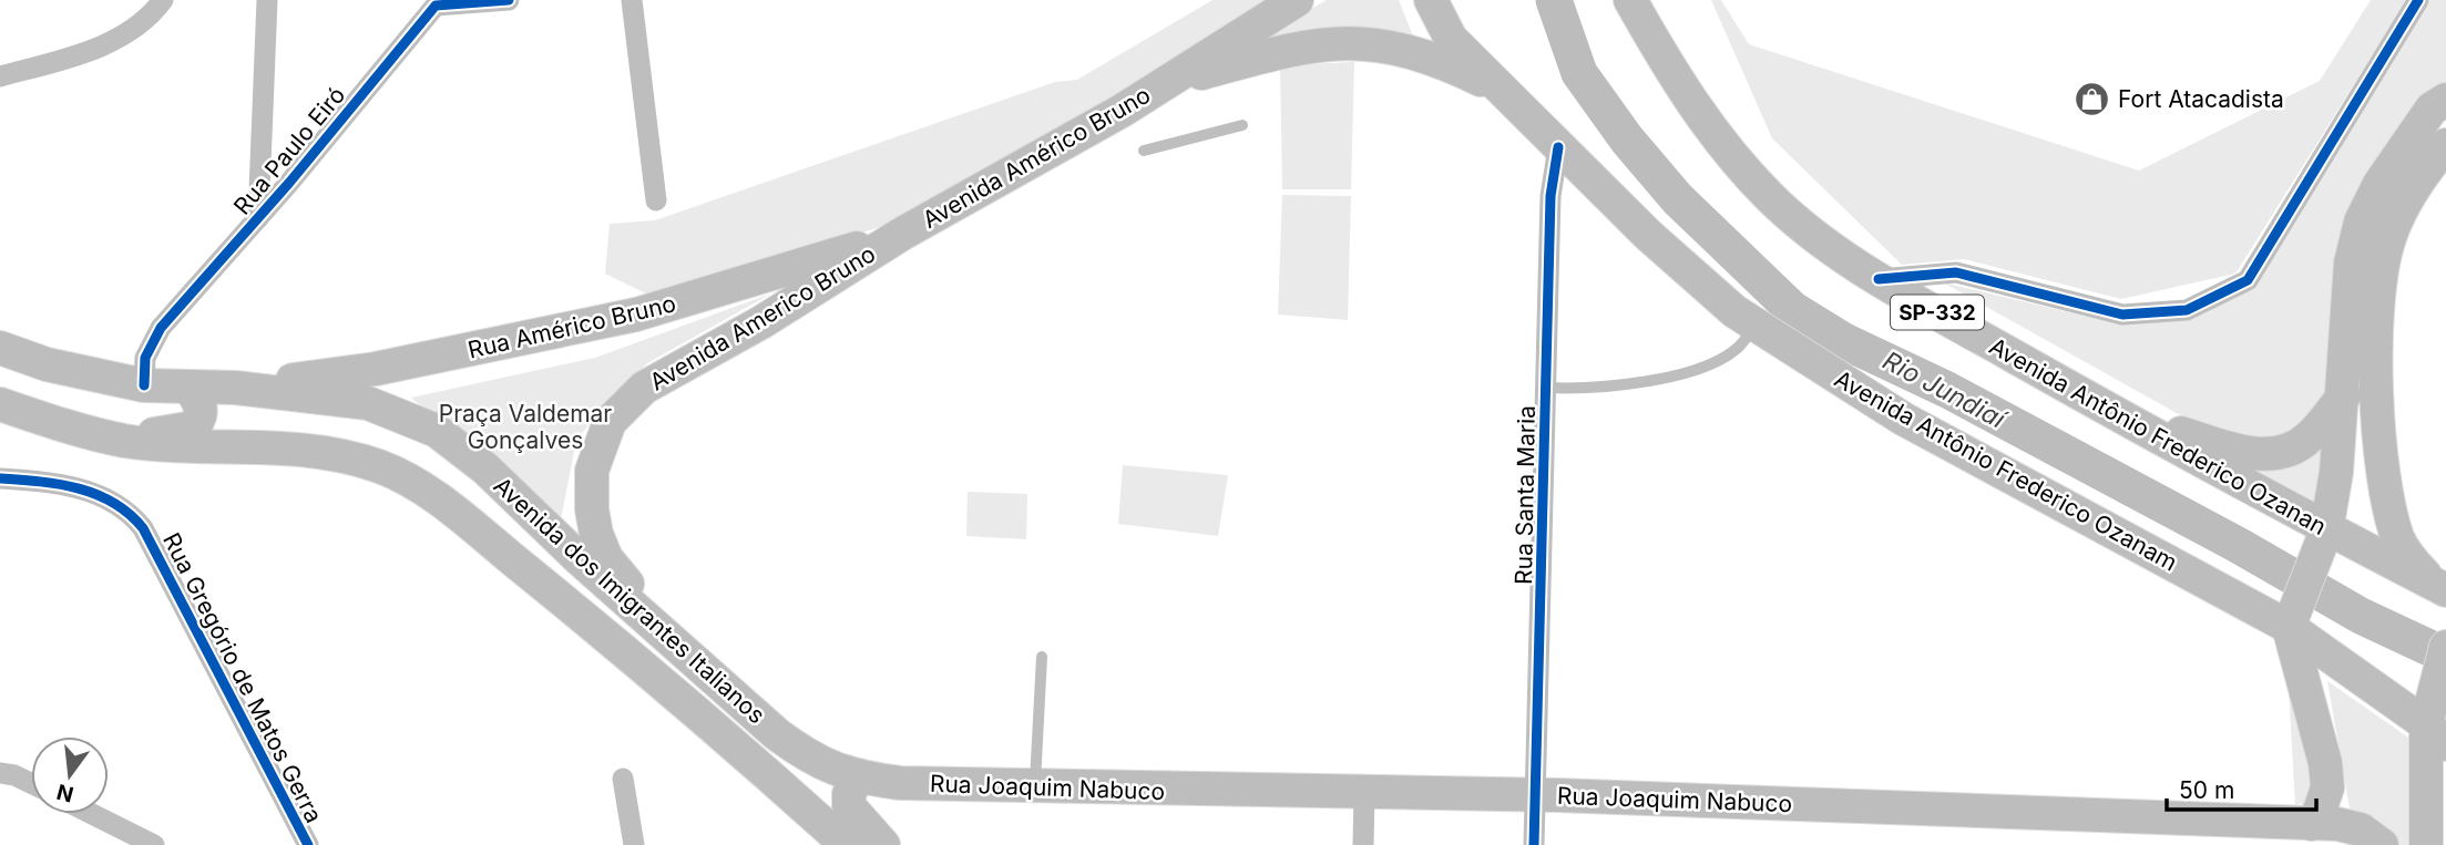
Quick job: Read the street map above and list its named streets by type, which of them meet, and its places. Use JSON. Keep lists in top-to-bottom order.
{
  "streets": {
    "main road": [
      "Avenida Américo Bruno",
      "SP-332",
      "Avenida Americo Bruno",
      "Rua Américo Bruno",
      "Avenida Antônio Frederico Ozanan",
      "Avenida Antônio Frederico Ozanam",
      "Avenida dos Imigrantes Italianos",
      "Rua Joaquim Nabuco"
    ],
    "street": ["Rua Paulo Eiró", "Rua Santa Maria", "Rua Gregório de Matos Gerra"]
  },
  "crossings": [
    ["Rua Paulo Eiró", "Avenida dos Imigrantes Italianos"],
    ["Avenida Américo Bruno", "Avenida Americo Bruno"],
    ["Avenida Américo Bruno", "Rua Américo Bruno"],
    ["Avenida Americo Bruno", "Rua Américo Bruno"],
    ["Avenida Americo Bruno", "Avenida dos Imigrantes Italianos"],
    ["Rua Américo Bruno", "Avenida dos Imigrantes Italianos"],
    ["Avenida Antônio Frederico Ozanam", "Rua Santa Maria"],
    ["Rua Santa Maria", "Rua Joaquim Nabuco"],
    ["Avenida dos Imigrantes Italianos", "Rua Joaquim Nabuco"]
  ],
  "water": ["Rio Jundiaí"],
  "parks": ["Praça Valdemar Gonçalves"],
  "places": {
    "shop": ["Fort Atacadista"]
  },
  "scale_bar": "50 m",
  "north": "bottom"
}
